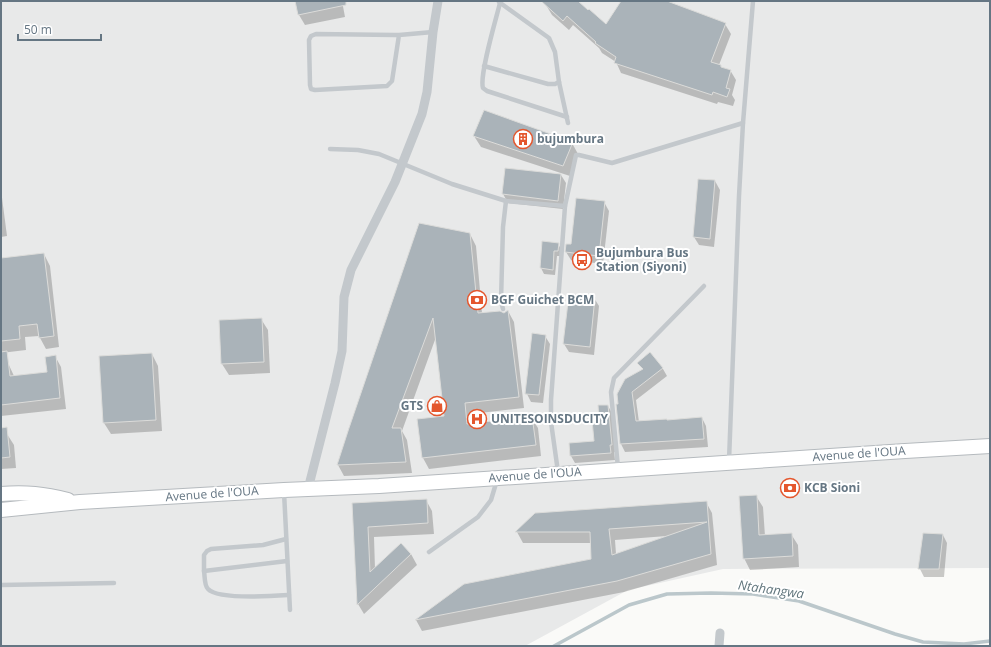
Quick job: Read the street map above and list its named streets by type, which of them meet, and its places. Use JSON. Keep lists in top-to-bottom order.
{
  "streets": {
    "main road": ["Avenue de l'OUA"]
  },
  "water": ["Ntahangwa"],
  "places": {
    "building": ["bujumbura"],
    "bus stop": ["Bujumbura Bus Station (Siyoni)"],
    "bank": ["BGF Guichet BCM", "KCB Sioni"],
    "shop": ["GTS"],
    "hospital": ["UNITESOINSDUCITY"]
  },
  "scale_bar": "50 m"
}
